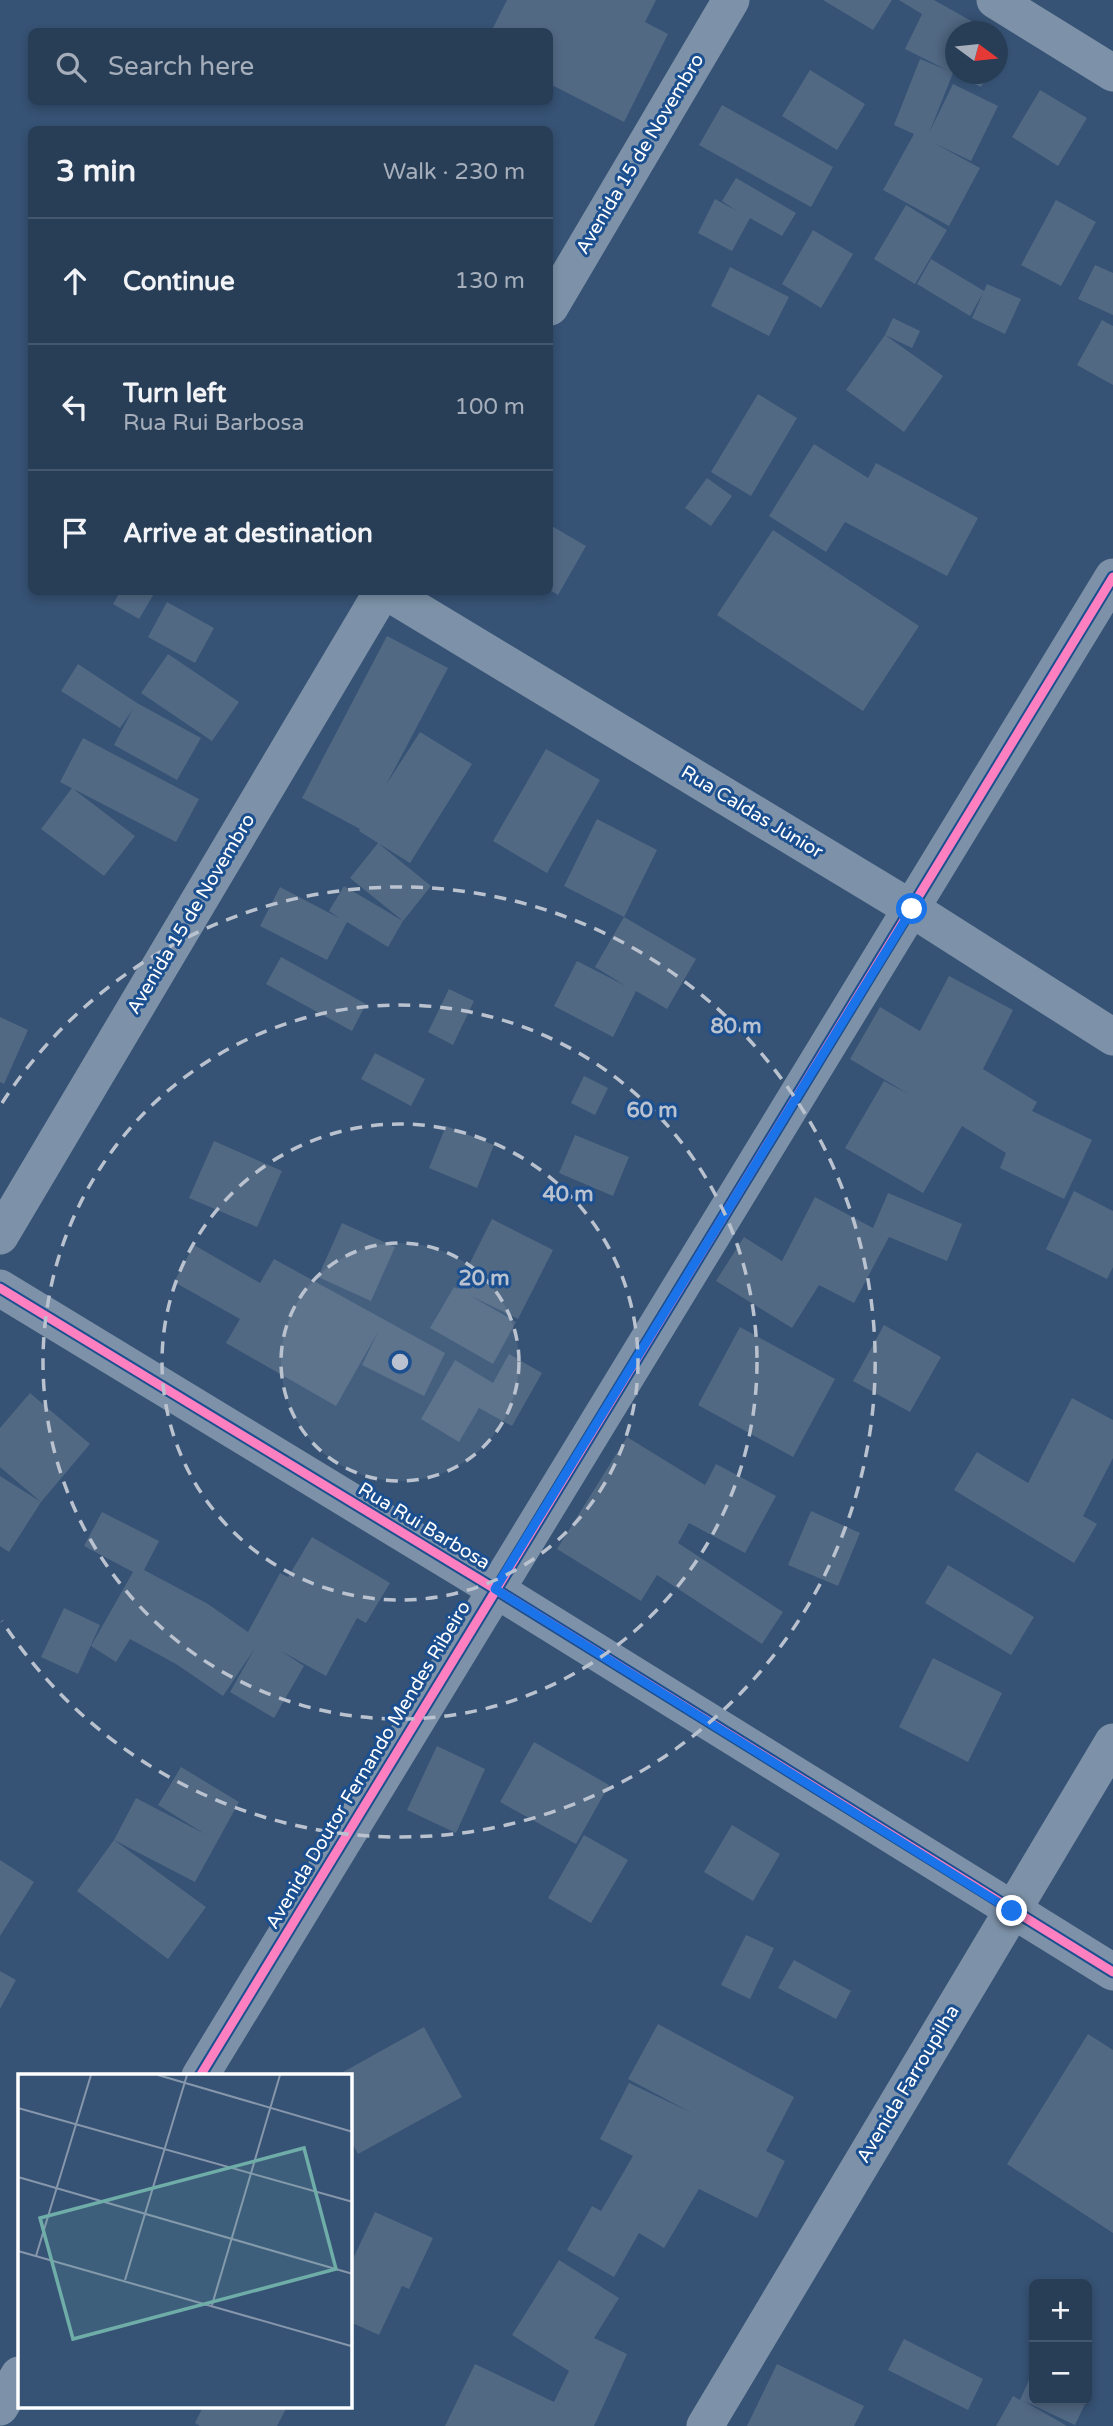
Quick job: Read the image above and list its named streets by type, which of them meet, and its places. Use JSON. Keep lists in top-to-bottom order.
{
  "streets": {
    "street": [
      "Avenida 15 de Novembro",
      "Rua Caldas Júnior",
      "Rua Rui Barbosa",
      "Avenida Doutor Fernando Mendes Ribeiro",
      "Avenida Farroupilha"
    ]
  },
  "crossings": [
    ["Rua Caldas Júnior", "Avenida Doutor Fernando Mendes Ribeiro"],
    ["Rua Rui Barbosa", "Avenida Doutor Fernando Mendes Ribeiro"],
    ["Rua Rui Barbosa", "Avenida Farroupilha"]
  ],
  "north": "right",
  "page": {
    "search": "Search here",
    "heading": ["3 min", "Walk · 230 m"],
    "list": [
      ["Continue", "130 m"],
      ["Turn left", "Rua Rui Barbosa", "100 m"],
      "Arrive at destination"
    ],
    "map_buttons": ["+", "−"]
  },
  "rings": [
    "80 m",
    "60 m",
    "40 m",
    "20 m"
  ]
}
